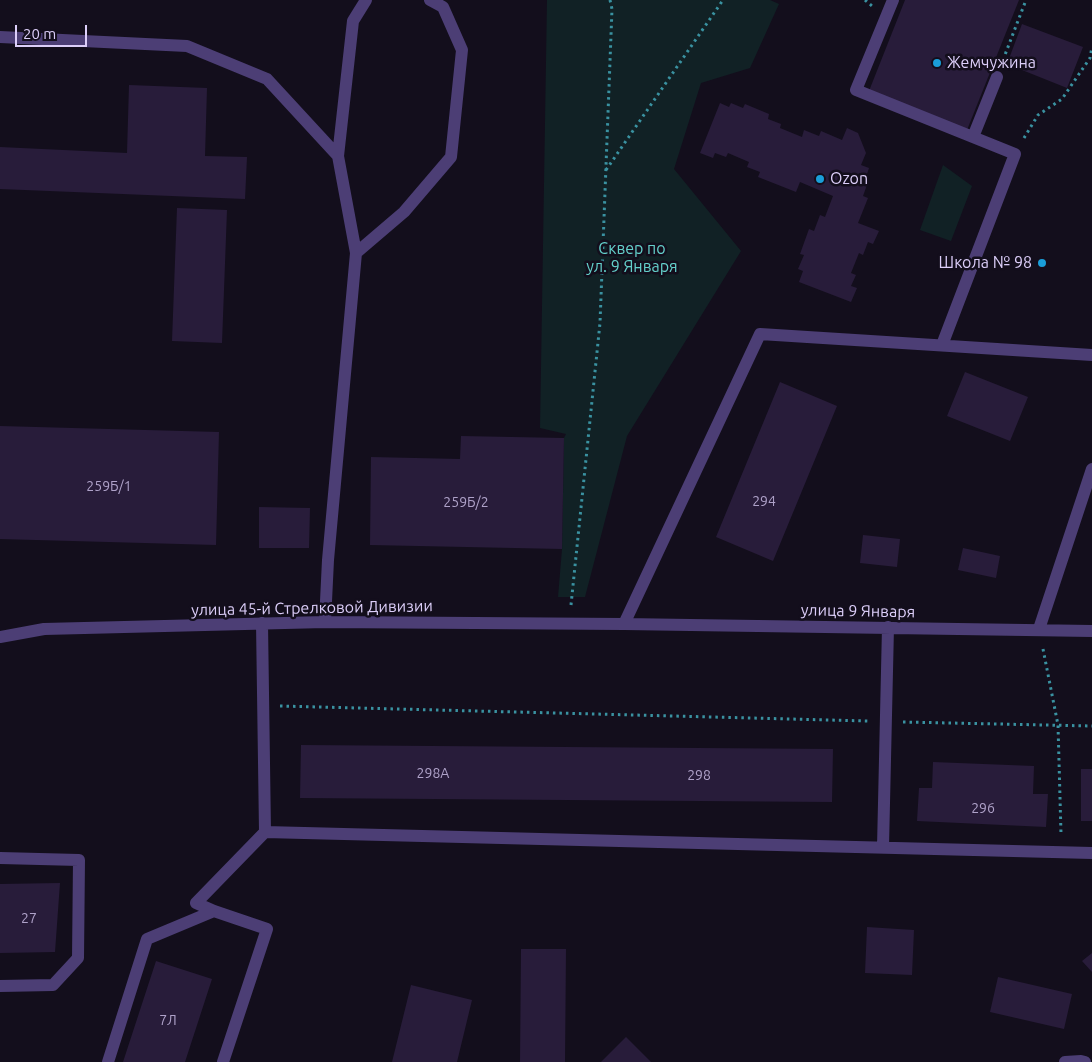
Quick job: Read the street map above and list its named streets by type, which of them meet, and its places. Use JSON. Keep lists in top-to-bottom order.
{
  "streets": {
    "street": ["улица 45-й Стрелковой Дивизии", "улица 9 Января"]
  },
  "crossings": [
    ["улица 45-й Стрелковой Дивизии", "улица 9 Января"]
  ],
  "parks": ["Сквер по ул. 9 Января"],
  "places": ["Жемчужина", "Ozon", "Школа № 98"],
  "house_numbers": [
    "259Б/1",
    "294",
    "259Б/2",
    "298А",
    "298",
    "296",
    "27",
    "7Л"
  ],
  "scale_bar": "20 m"
}
